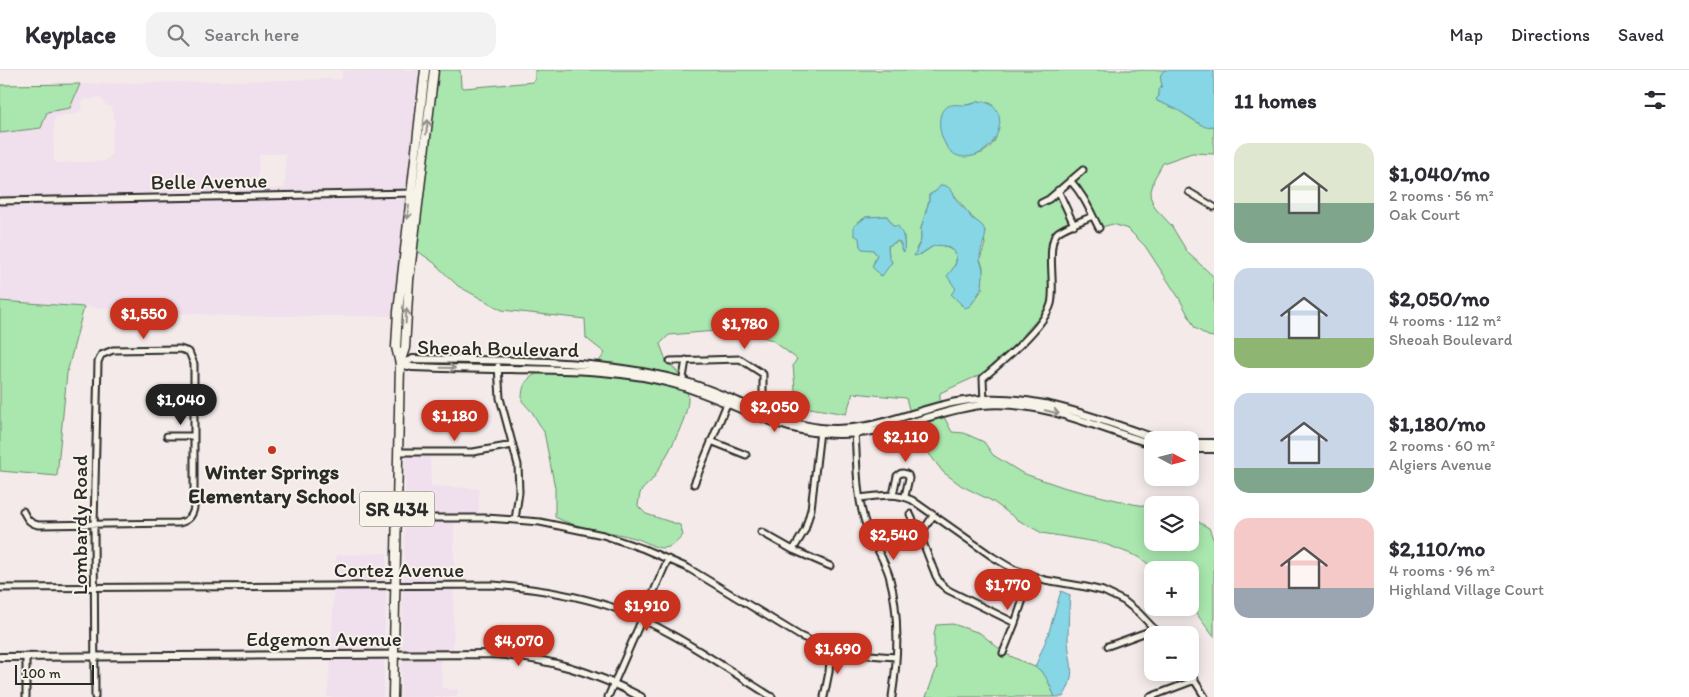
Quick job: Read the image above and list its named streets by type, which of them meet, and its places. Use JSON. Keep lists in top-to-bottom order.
{
  "streets": {
    "main road": ["SR 434"],
    "street": [
      "Belle Avenue",
      "Sheoah Boulevard",
      "Lombardy Road",
      "Cortez Avenue",
      "Edgemon Avenue"
    ]
  },
  "crossings": [
    ["Belle Avenue", "SR 434"],
    ["Sheoah Boulevard", "SR 434"],
    ["SR 434", "Cortez Avenue"],
    ["SR 434", "Edgemon Avenue"],
    ["Lombardy Road", "Cortez Avenue"],
    ["Lombardy Road", "Edgemon Avenue"]
  ],
  "places": ["Winter Springs Elementary School"],
  "scale_bar": "100 m",
  "north": "right",
  "page": {
    "header": "Keyplace",
    "search": "Search here",
    "nav": ["Map", "Directions", "Saved"],
    "heading": "11 homes",
    "list": [
      {
        "name": "$1,040/mo",
        "note": "2 rooms · 56 m² · Oak Court"
      },
      {
        "name": "$2,050/mo",
        "note": "4 rooms · 112 m² · Sheoah Boulevard"
      },
      {
        "name": "$1,180/mo",
        "note": "2 rooms · 60 m² · Algiers Avenue"
      },
      {
        "name": "$2,110/mo",
        "note": "4 rooms · 96 m² · Highland Village Court"
      }
    ],
    "price": [
      "$1,550",
      "$1,780",
      "$1,040",
      "$2,050",
      "$1,180",
      "$2,110",
      "$2,540",
      "$1,770",
      "$1,910",
      "$4,070",
      "$1,690"
    ],
    "map_buttons": ["+", "−"],
    "scale": "100 m"
  }
}
